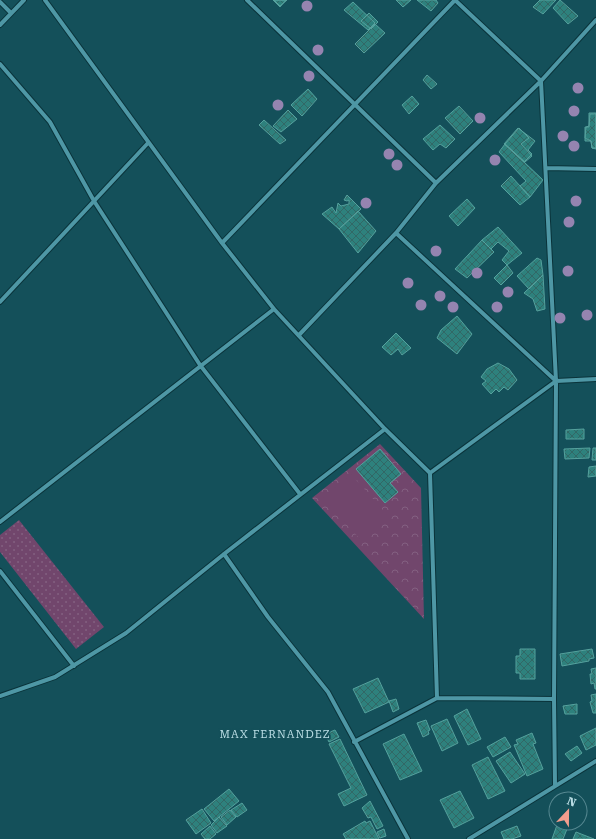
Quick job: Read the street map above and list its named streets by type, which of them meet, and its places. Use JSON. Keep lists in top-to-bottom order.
{
  "districts": ["MAX FERNANDEZ"],
  "north": "top"
}
